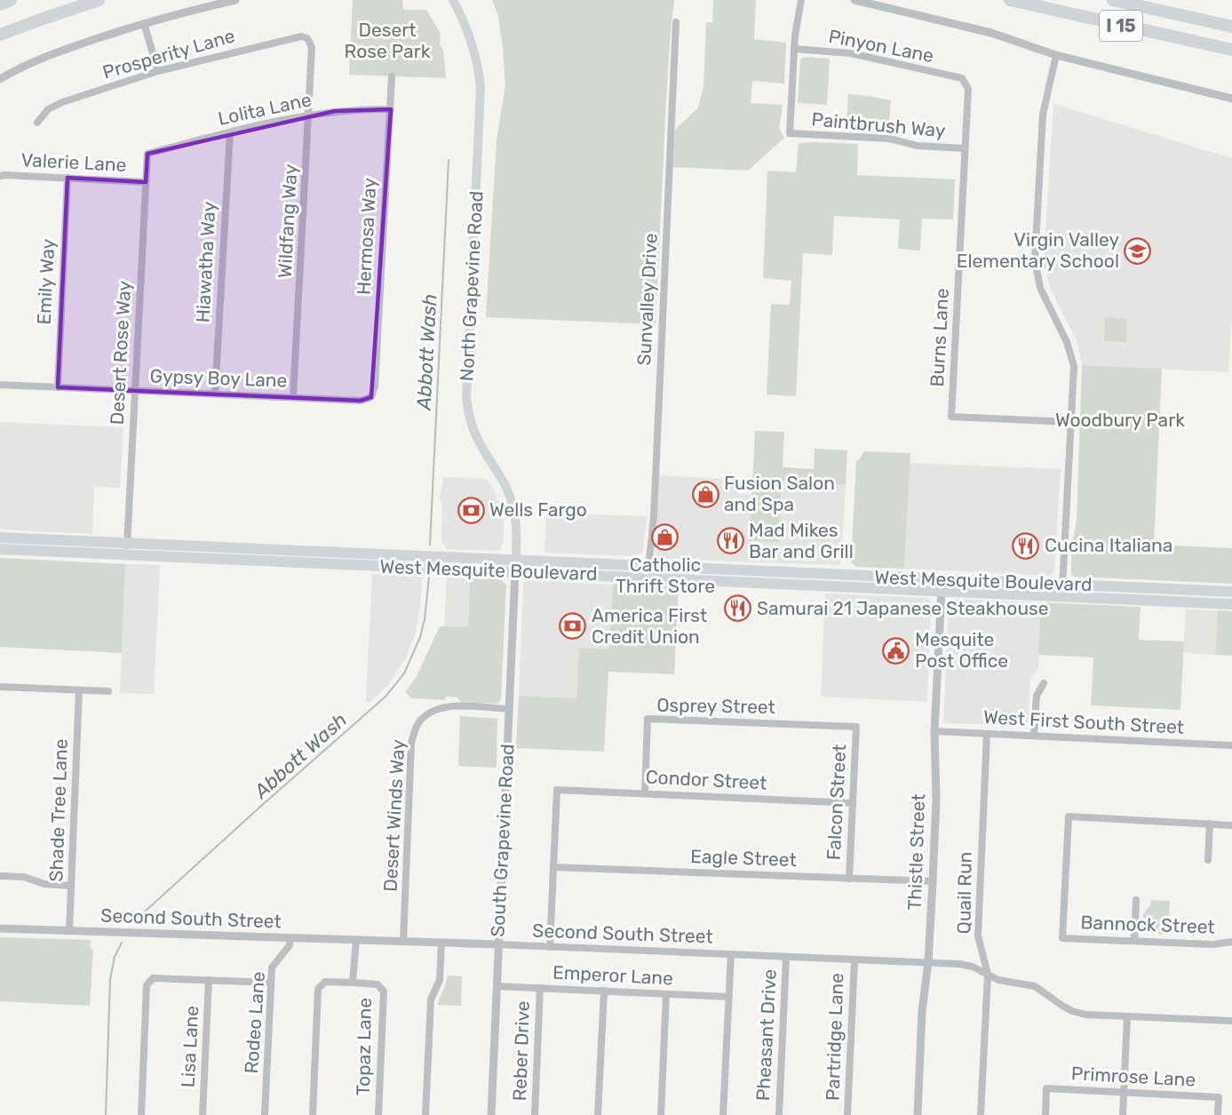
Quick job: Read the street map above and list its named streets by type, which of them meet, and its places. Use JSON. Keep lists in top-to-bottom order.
{
  "streets": {
    "highway": ["I 15"],
    "main road": ["North Grapevine Road", "West Mesquite Boulevard"],
    "street": [
      "Pinyon Lane",
      "Prosperity Lane",
      "Lolita Lane",
      "Paintbrush Way",
      "Valerie Lane",
      "Wildfang Way",
      "Hermosa Way",
      "Hiawatha Way",
      "Emily Way",
      "Sunvalley Drive",
      "Burns Lane",
      "Desert Rose Way",
      "Gypsy Boy Lane",
      "Osprey Street",
      "West First South Street",
      "Condor Street",
      "Falcon Street",
      "Shade Tree Lane",
      "Desert Winds Way",
      "South Grapevine Road",
      "Thistle Street",
      "Eagle Street",
      "Quail Run",
      "Second South Street",
      "Bannock Street",
      "Emperor Lane",
      "Rodeo Lane",
      "Pheasant Drive",
      "Partridge Lane",
      "Lisa Lane",
      "Topaz Lane",
      "Reber Drive",
      "Primrose Lane"
    ]
  },
  "crossings": [
    ["Pinyon Lane", "Paintbrush Way"],
    ["Pinyon Lane", "Burns Lane"],
    ["Prosperity Lane", "Wildfang Way"],
    ["Lolita Lane", "Wildfang Way"],
    ["Lolita Lane", "Hermosa Way"],
    ["Lolita Lane", "Hiawatha Way"],
    ["Lolita Lane", "Desert Rose Way"],
    ["Paintbrush Way", "Burns Lane"],
    ["Valerie Lane", "Emily Way"],
    ["Valerie Lane", "Desert Rose Way"],
    ["Wildfang Way", "Gypsy Boy Lane"],
    ["Hermosa Way", "Gypsy Boy Lane"],
    ["Hiawatha Way", "Gypsy Boy Lane"],
    ["Emily Way", "Gypsy Boy Lane"],
    ["North Grapevine Road", "West Mesquite Boulevard"],
    ["North Grapevine Road", "South Grapevine Road"],
    ["Sunvalley Drive", "West Mesquite Boulevard"],
    ["Desert Rose Way", "Gypsy Boy Lane"],
    ["Desert Rose Way", "West Mesquite Boulevard"],
    ["West Mesquite Boulevard", "South Grapevine Road"],
    ["West Mesquite Boulevard", "Thistle Street"],
    ["Osprey Street", "Condor Street"],
    ["Osprey Street", "Falcon Street"],
    ["West First South Street", "Thistle Street"],
    ["West First South Street", "Quail Run"],
    ["Condor Street", "Falcon Street"],
    ["Condor Street", "Eagle Street"],
    ["Falcon Street", "Eagle Street"],
    ["Shade Tree Lane", "Second South Street"],
    ["Desert Winds Way", "South Grapevine Road"],
    ["Desert Winds Way", "Second South Street"],
    ["South Grapevine Road", "Second South Street"],
    ["South Grapevine Road", "Emperor Lane"],
    ["Thistle Street", "Eagle Street"],
    ["Thistle Street", "Second South Street"],
    ["Quail Run", "Second South Street"],
    ["Second South Street", "Rodeo Lane"],
    ["Second South Street", "Pheasant Drive"],
    ["Second South Street", "Partridge Lane"],
    ["Second South Street", "Topaz Lane"],
    ["Emperor Lane", "Reber Drive"]
  ],
  "water": ["Abbott Wash"],
  "parks": ["Desert Rose Park", "Woodbury Park"],
  "places": {
    "school or university": ["Virgin Valley Elementary School"],
    "shop": ["Fusion Salon and Spa", "Catholic Thrift Store"],
    "bank": ["Wells Fargo", "America First Credit Union"],
    "restaurant": ["Mad Mikes Bar and Grill", "Cucina Italiana", "Samurai 21 Japanese Steakhouse"],
    "public building": ["Mesquite Post Office"]
  }
}
